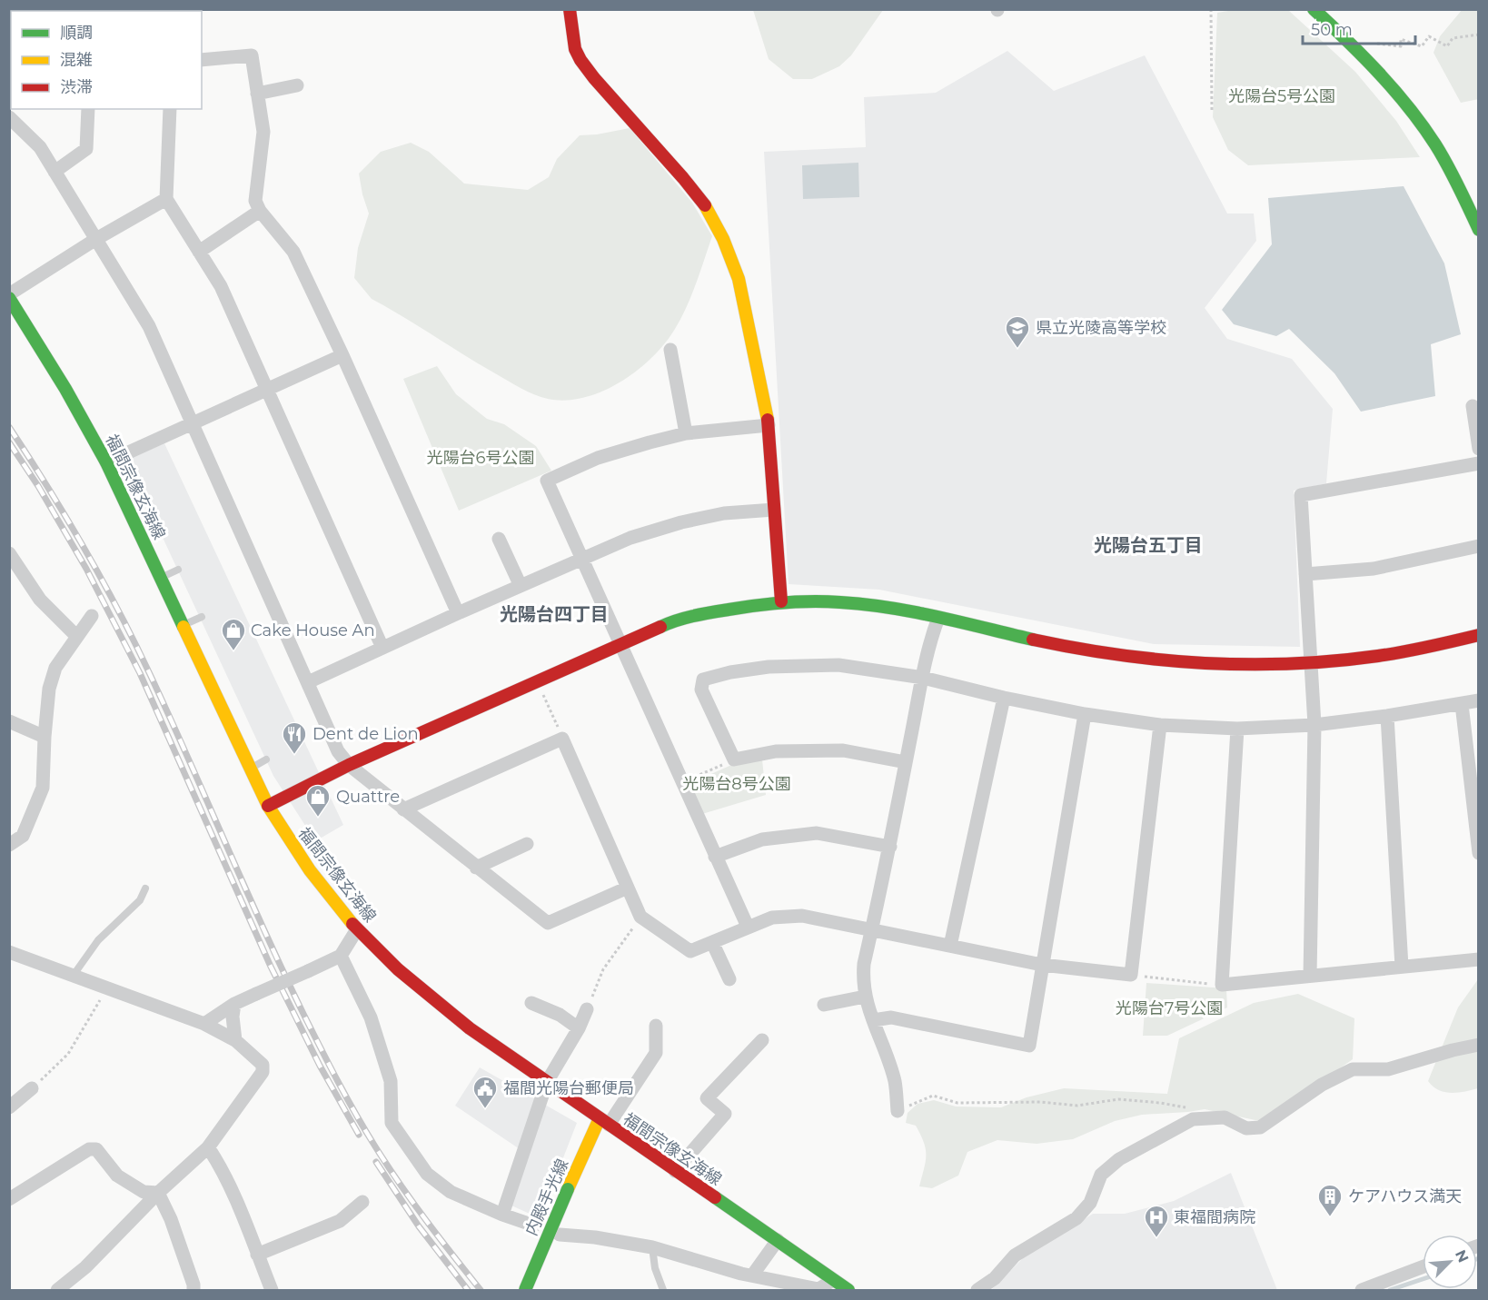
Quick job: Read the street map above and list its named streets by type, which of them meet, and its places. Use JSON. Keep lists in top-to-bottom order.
{
  "streets": {
    "street": ["福間宗像玄海線", "内殿手光線"]
  },
  "crossings": [
    ["福間宗像玄海線", "内殿手光線"]
  ],
  "districts": ["光陽台五丁目", "光陽台四丁目"],
  "parks": [
    "光陽台5号公園",
    "光陽台6号公園",
    "光陽台8号公園",
    "光陽台7号公園"
  ],
  "places": {
    "school or university": ["県立光陵高等学校"],
    "shop": ["Cake House An", "Quattre"],
    "restaurant": ["Dent de Lion"],
    "public building": ["福間光陽台郵便局"],
    "building": ["ケアハウス満天"],
    "hospital": ["東福間病院"]
  },
  "legend": ["順調", "混雑", "渋滞"],
  "scale_bar": "50 m",
  "north": "top right"
}
